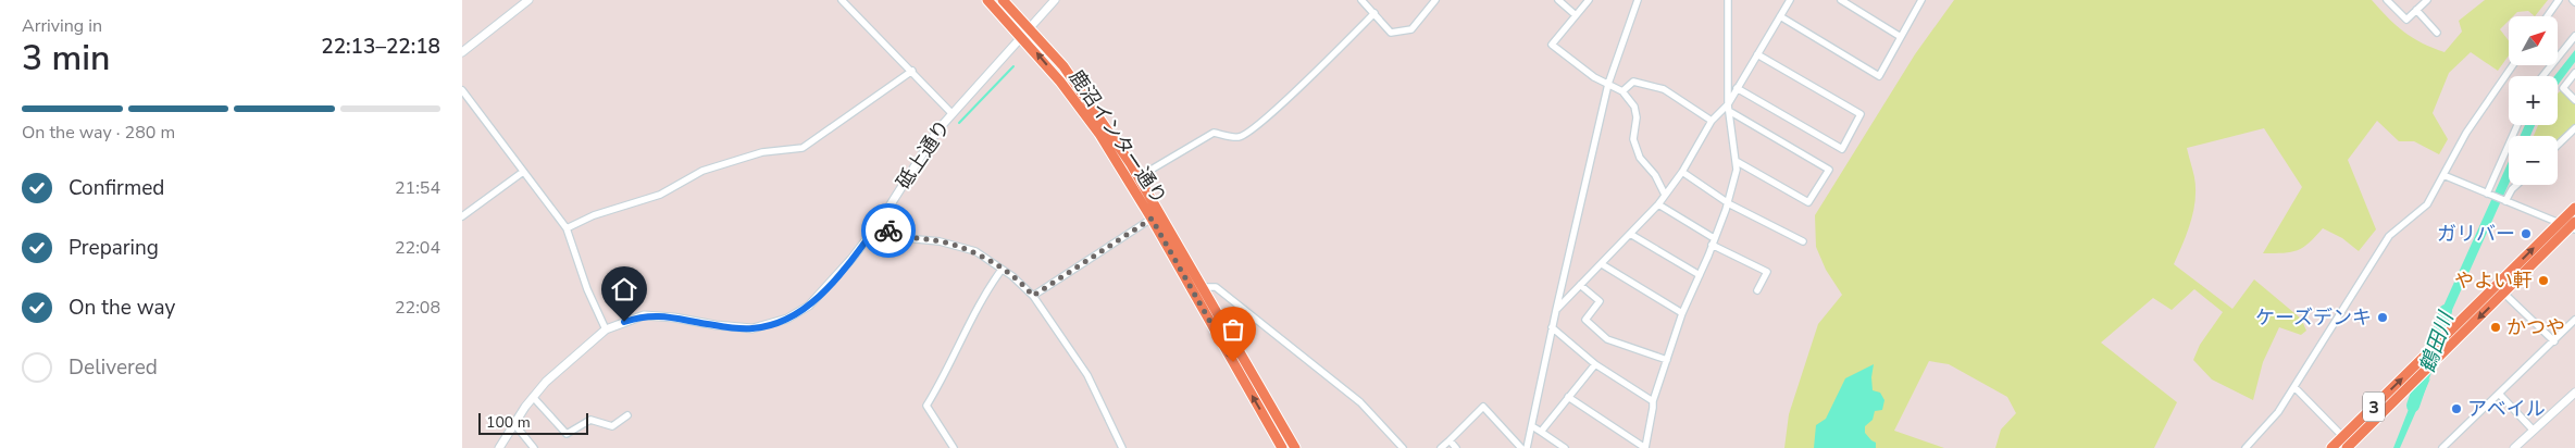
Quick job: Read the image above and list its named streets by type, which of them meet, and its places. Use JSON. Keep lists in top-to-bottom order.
{
  "streets": {
    "main road": ["鹿沼インター通り", "3"],
    "street": ["砥上通り"]
  },
  "crossings": [
    ["鹿沼インター通り", "砥上通り"]
  ],
  "water": ["鶴田川"],
  "places": [
    "ガリバー",
    "やよい軒",
    "ケーズデンキ",
    "かつや",
    "アベイル"
  ],
  "scale_bar": "100 m",
  "north": "top right",
  "page": {
    "heading": ["3 min", "Arriving in", "22:13–22:18"],
    "map_buttons": ["+", "−"],
    "bar": "On the way · 280 m",
    "list": [
      ["Confirmed", "21:54"],
      ["Preparing", "22:04"],
      ["On the way", "22:08"],
      "Delivered"
    ],
    "scale": "100 m"
  }
}
